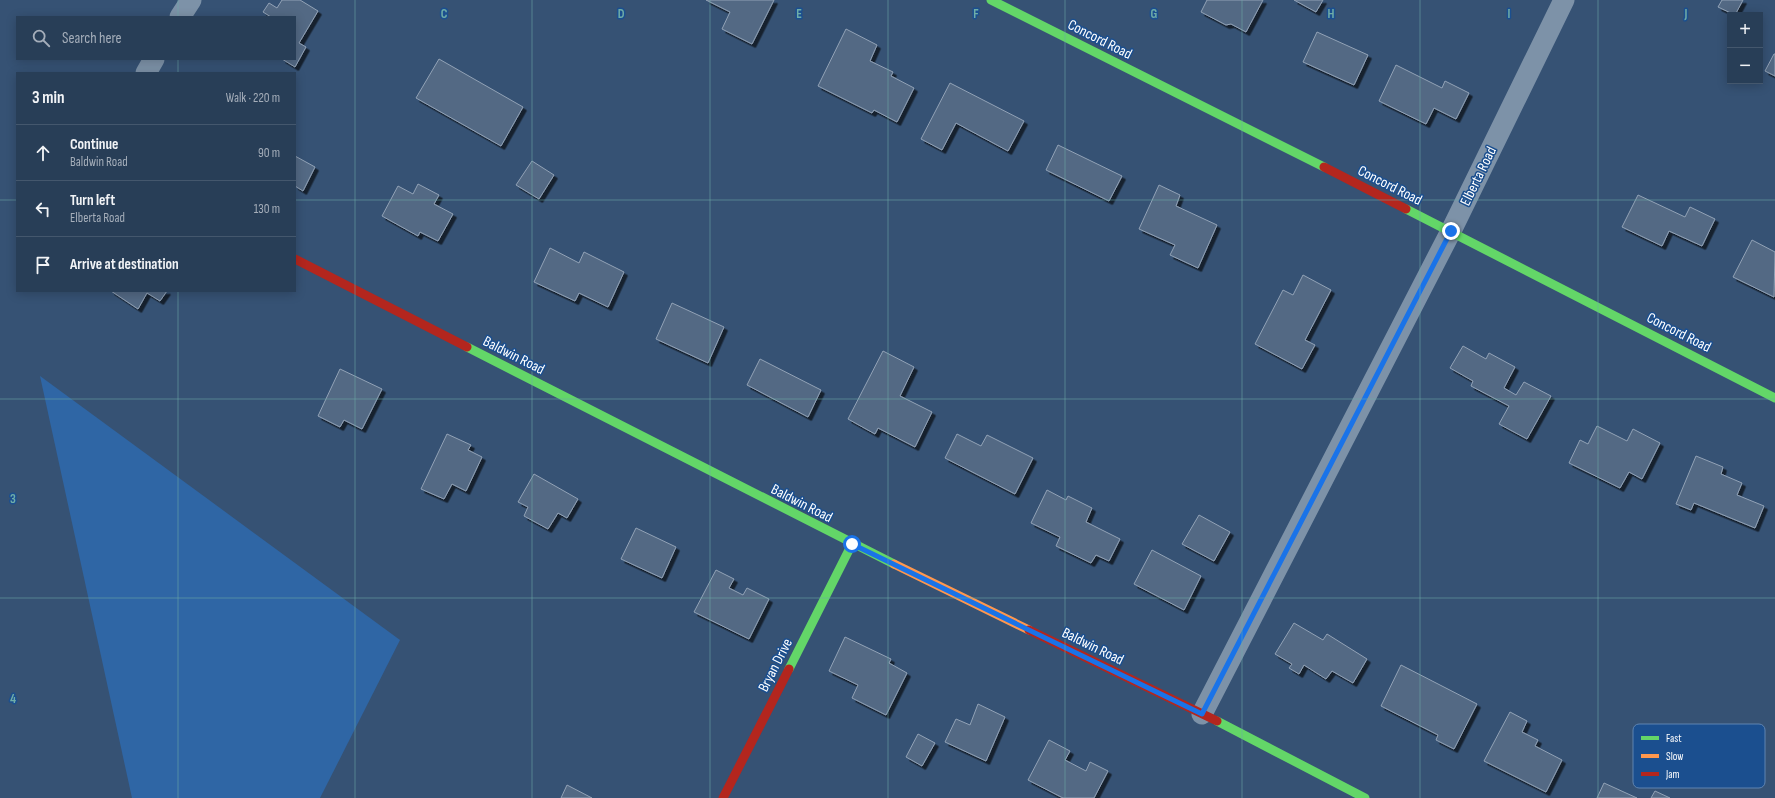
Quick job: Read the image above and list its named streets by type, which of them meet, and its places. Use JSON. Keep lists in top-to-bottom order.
{
  "streets": {
    "street": [
      "Concord Road",
      "Elberta Road",
      "Baldwin Road",
      "Bryan Drive"
    ]
  },
  "crossings": [
    ["Concord Road", "Elberta Road"],
    ["Elberta Road", "Baldwin Road"],
    ["Baldwin Road", "Bryan Drive"]
  ],
  "legend": ["Fast", "Slow", "Jam"],
  "page": {
    "map_buttons": ["+", "−"],
    "search": "Search here",
    "heading": ["3 min", "Walk · 220 m"],
    "list": [
      ["Continue", "Baldwin Road", "90 m"],
      ["Turn left", "Elberta Road", "130 m"],
      "Arrive at destination"
    ]
  },
  "grid": {
    "columns": [
      "C",
      "D",
      "E",
      "F",
      "G",
      "H",
      "I",
      "J"
    ],
    "rows": ["3", "4"]
  }
}
